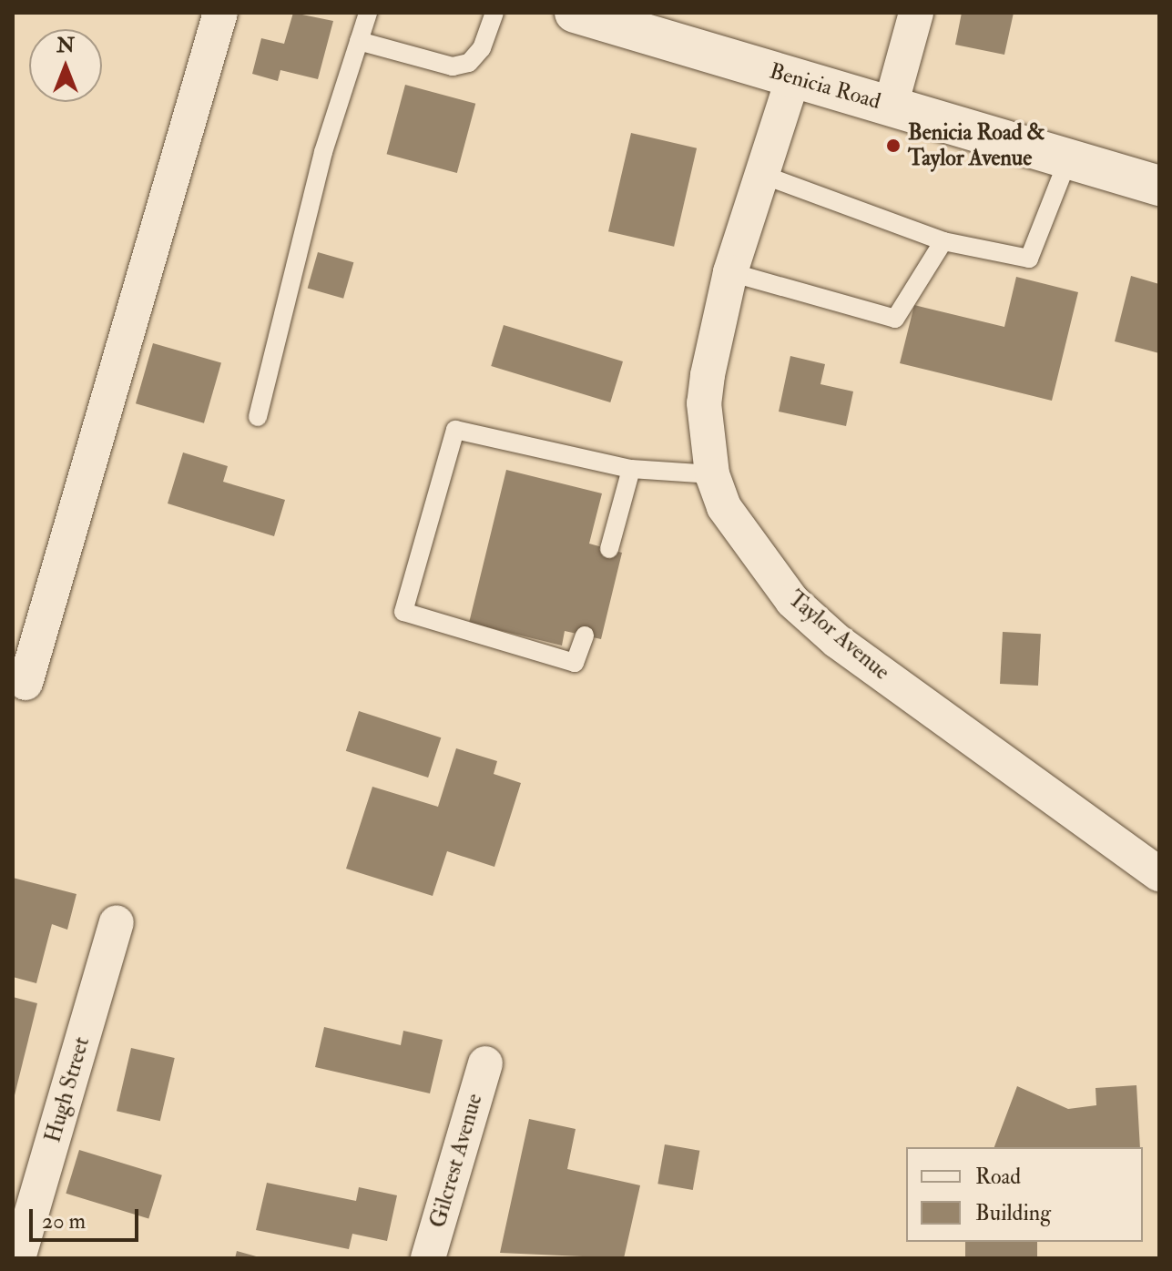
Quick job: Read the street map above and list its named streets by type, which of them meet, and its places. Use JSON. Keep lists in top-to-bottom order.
{
  "streets": {
    "main road": ["Benicia Road"],
    "street": ["Taylor Avenue", "Hugh Street", "Gilcrest Avenue"]
  },
  "crossings": [
    ["Benicia Road", "Taylor Avenue"]
  ],
  "places": ["Benicia Road & Taylor Avenue"],
  "legend": ["Road", "Building"],
  "scale_bar": "20 m",
  "north": "top"
}
